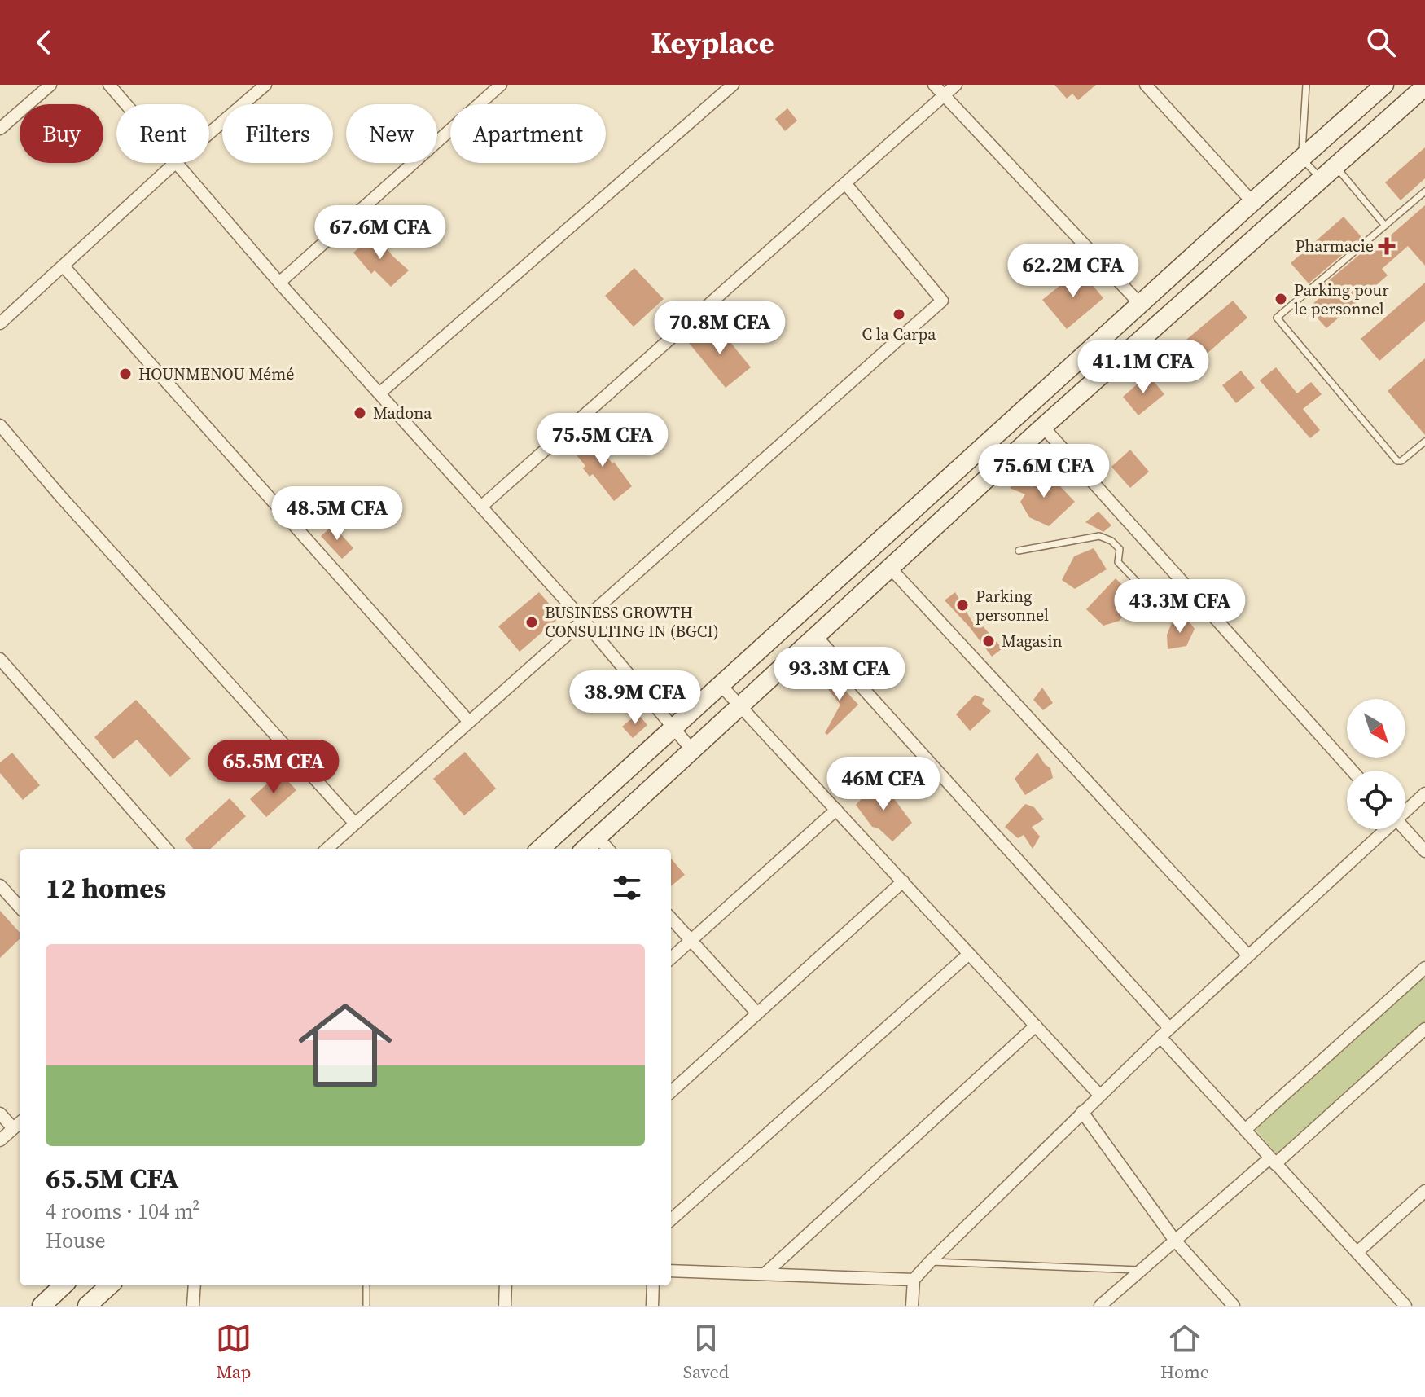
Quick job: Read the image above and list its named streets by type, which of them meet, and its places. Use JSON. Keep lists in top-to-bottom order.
{
  "places": {
    "health": ["Pharmacie"],
    "other": [
      "Parking pour le personnel",
      "C la Carpa",
      "HOUNMENOU Mémé",
      "Madona",
      "Parking personnel",
      "BUSINESS GROWTH CONSULTING IN (BGCI)",
      "Magasin"
    ]
  },
  "north": "bottom right",
  "page": {
    "header": "Keyplace",
    "chip": [
      "Buy",
      "Rent",
      "Filters",
      "New",
      "Apartment"
    ],
    "price": [
      "67.6M CFA",
      "62.2M CFA",
      "70.8M CFA",
      "41.1M CFA",
      "75.5M CFA",
      "75.6M CFA",
      "48.5M CFA",
      "43.3M CFA",
      "93.3M CFA",
      "38.9M CFA",
      "65.5M CFA",
      "46M CFA"
    ],
    "heading": "12 homes",
    "list": [
      {
        "name": "65.5M CFA",
        "note": "4 rooms · 104 m² · House"
      }
    ],
    "tabs": ["Map", "Saved", "Home"]
  }
}
